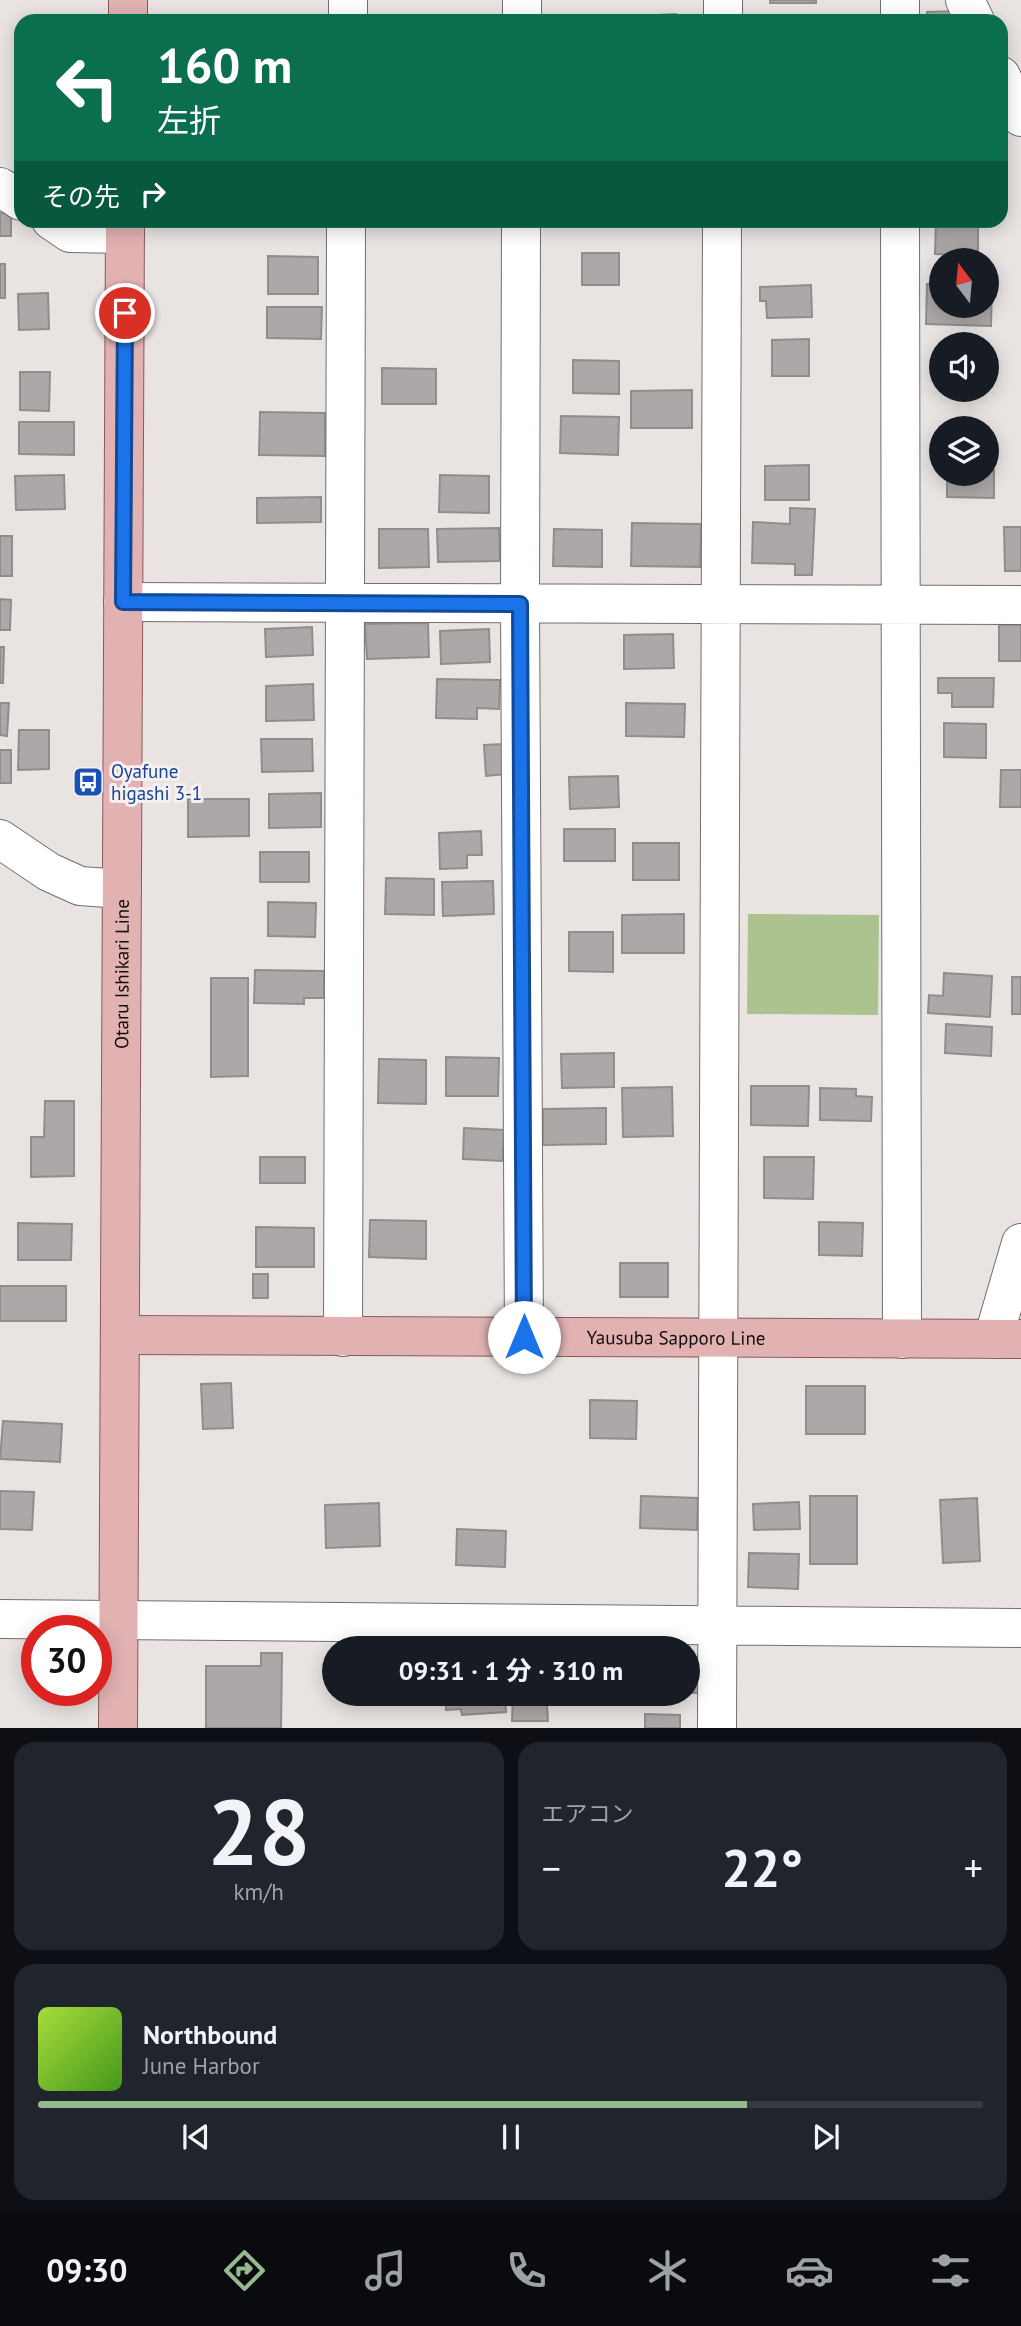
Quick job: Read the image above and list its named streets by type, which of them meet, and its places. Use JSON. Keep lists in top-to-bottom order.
{
  "streets": {
    "main road": ["Otaru Ishikari Line", "Yausuba Sapporo Line"]
  },
  "crossings": [
    ["Otaru Ishikari Line", "Yausuba Sapporo Line"]
  ],
  "places": {
    "bus stop": ["Oyafune higashi 3-1"]
  },
  "north": "top",
  "page": {
    "turn": ["160 m", "左折"],
    "then": "その先",
    "limit": "30",
    "trip": "09:31 · 1 分 · 310 m",
    "tile": [
      ["28", "km/h"],
      "エアコン"
    ],
    "heat": ["−", "22°", "+"],
    "song": ["Northbound", "June Harbor"],
    "tabs": "09:30"
  }
}
